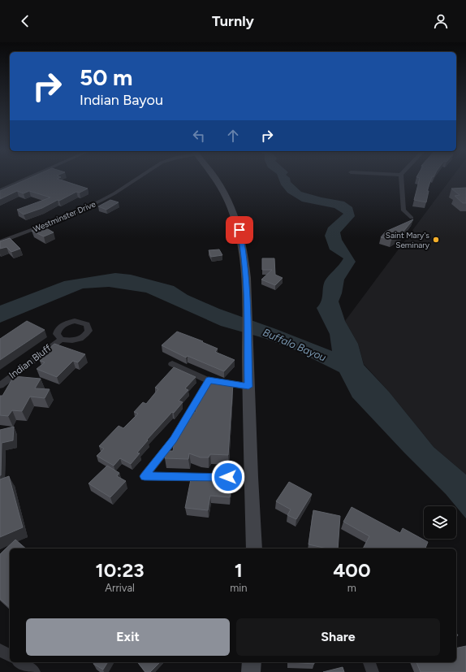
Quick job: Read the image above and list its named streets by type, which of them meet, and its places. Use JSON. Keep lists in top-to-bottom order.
{
  "streets": {
    "street": ["Westminster Drive", "Indian Bluff"]
  },
  "water": ["Buffalo Bayou"],
  "places": ["Saint Mary's Seminary"],
  "page": {
    "header": "Turnly",
    "turn": ["50 m", "Indian Bayou"],
    "eta": [
      "10:23",
      "Arrival",
      "1",
      "min",
      "400",
      "m"
    ],
    "buttons": ["Exit", "Share"]
  }
}
